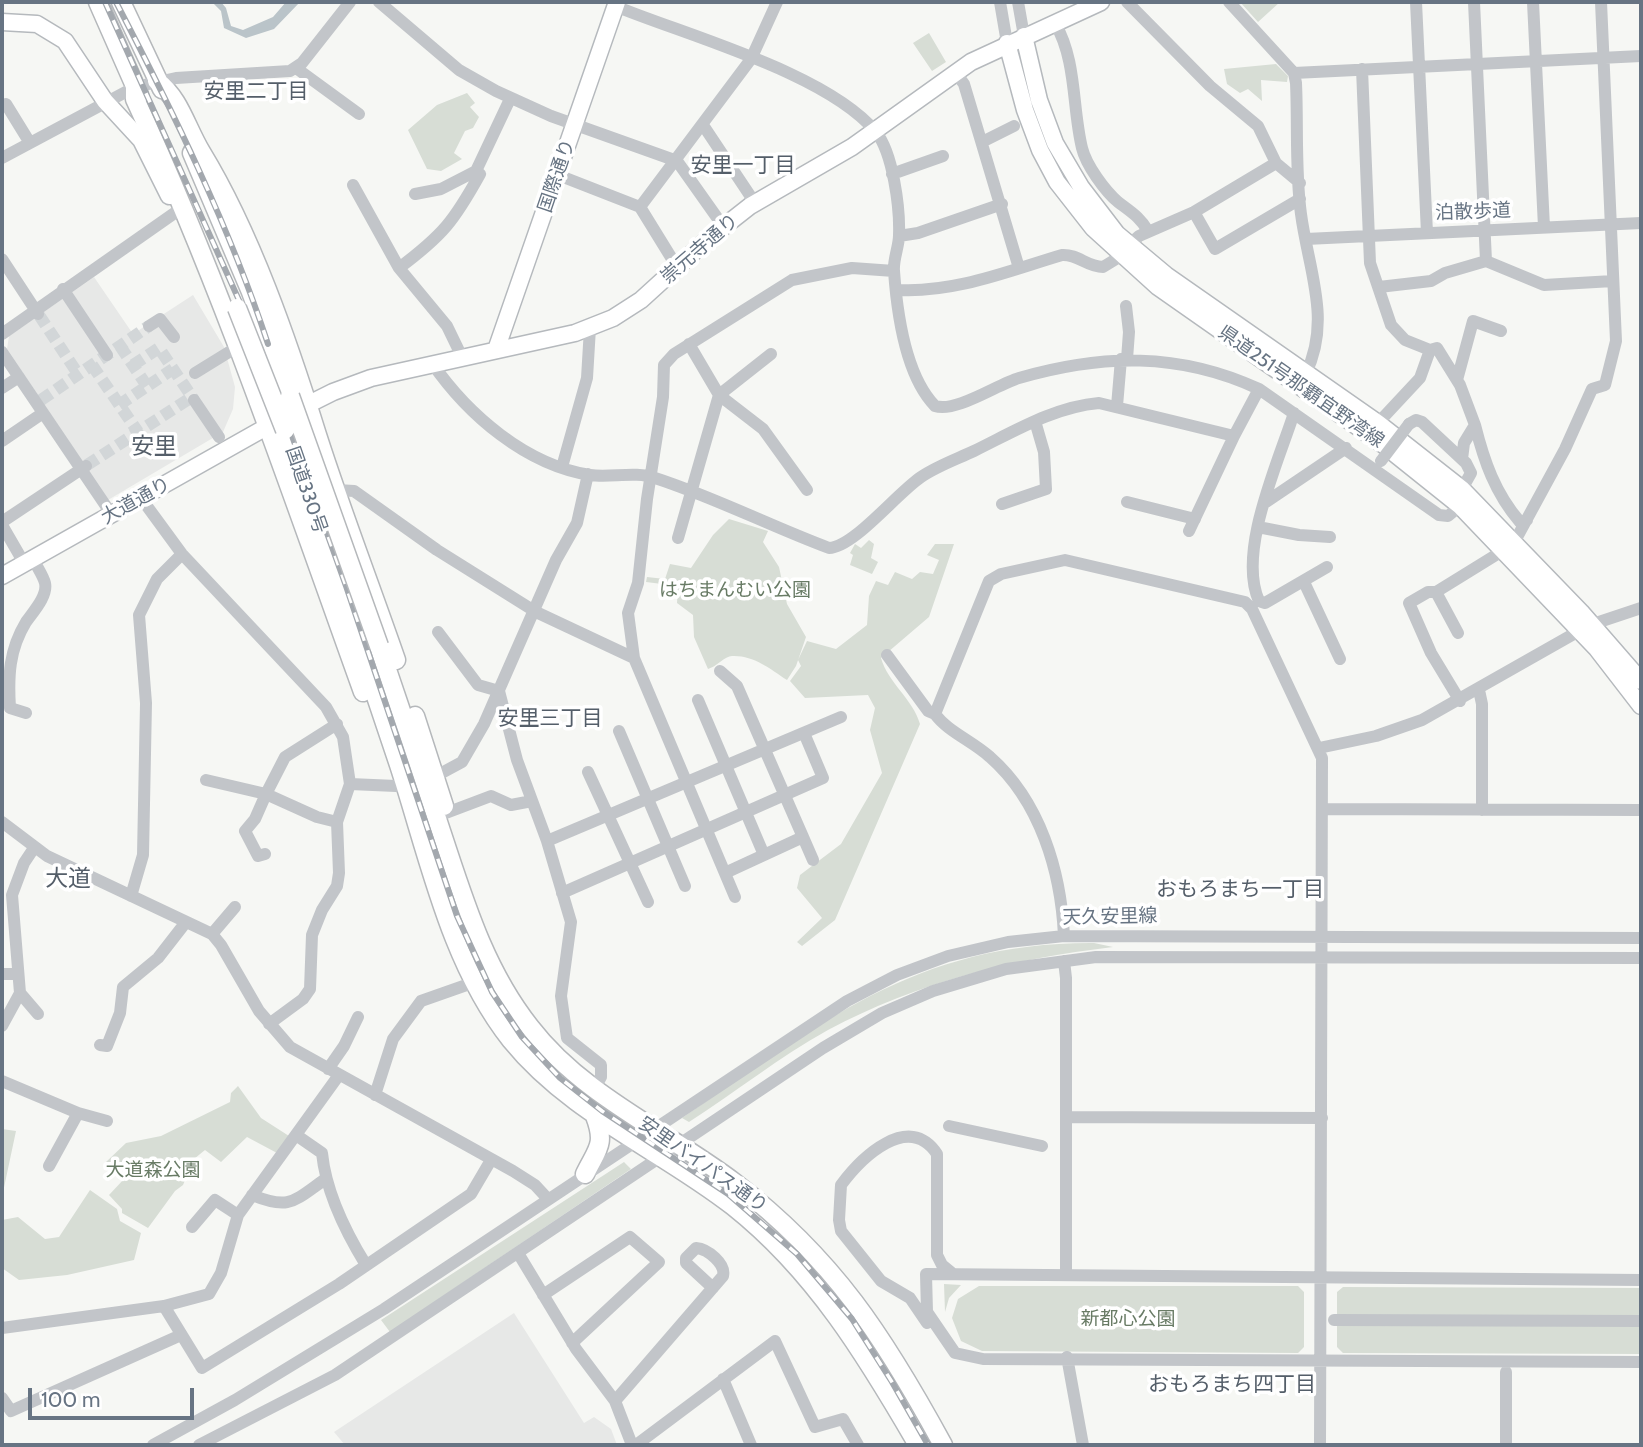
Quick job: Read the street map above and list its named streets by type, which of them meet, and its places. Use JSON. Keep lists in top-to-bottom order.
{
  "streets": {
    "highway": ["国道330号", "安里バイパス通り"],
    "main road": [
      "国際通り",
      "崇元寺通り",
      "県道251号那覇宜野湾線",
      "大道通り"
    ],
    "street": ["泊散歩道", "天久安里線"]
  },
  "crossings": [
    ["国際通り", "崇元寺通り"],
    ["崇元寺通り", "県道251号那覇宜野湾線"],
    ["崇元寺通り", "大道通り"],
    ["国道330号", "安里バイパス通り"],
    ["天久安里線", "安里バイパス通り"]
  ],
  "districts": [
    "安里二丁目",
    "安里一丁目",
    "安里",
    "安里三丁目",
    "大道",
    "おもろまち一丁目",
    "おもろまち四丁目"
  ],
  "parks": ["はちまんむい公園", "大道森公園", "新都心公園"],
  "scale_bar": "100 m"
}
